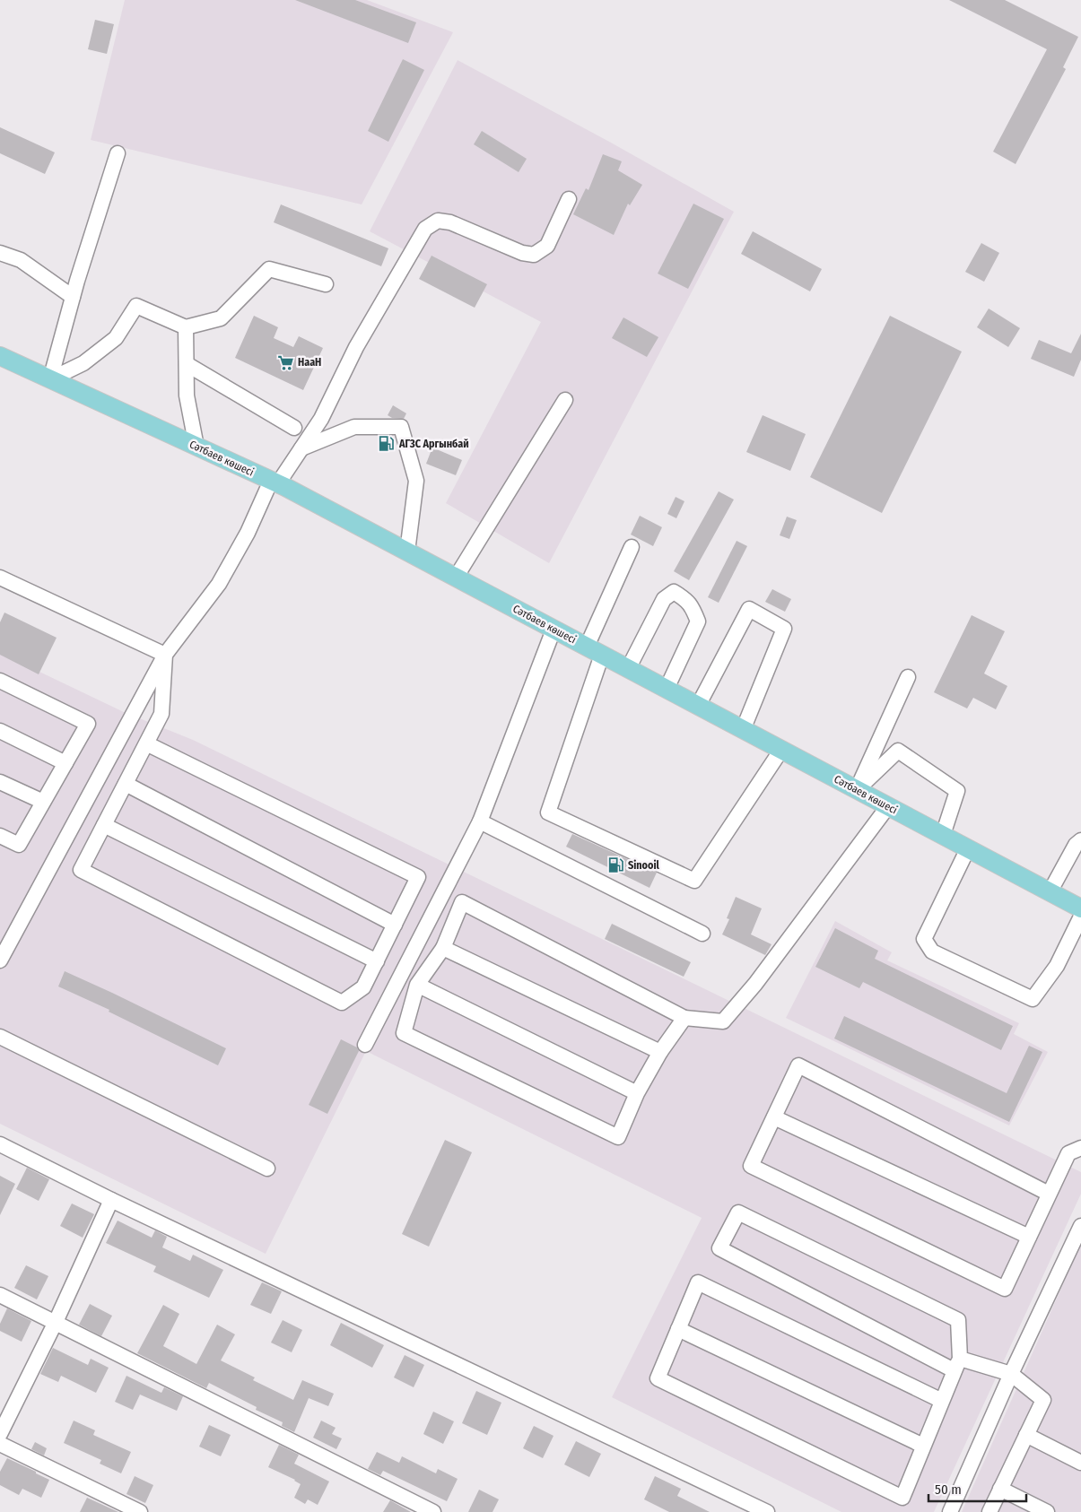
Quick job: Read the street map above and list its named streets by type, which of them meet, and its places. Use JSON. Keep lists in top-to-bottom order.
{
  "streets": {
    "main road": ["Сәтбаев көшесі"]
  },
  "places": {
    "supermarket": ["НааН"],
    "fuel station": ["АГЗС Аргынбай", "Sinooil"]
  },
  "scale_bar": "50 m"
}
